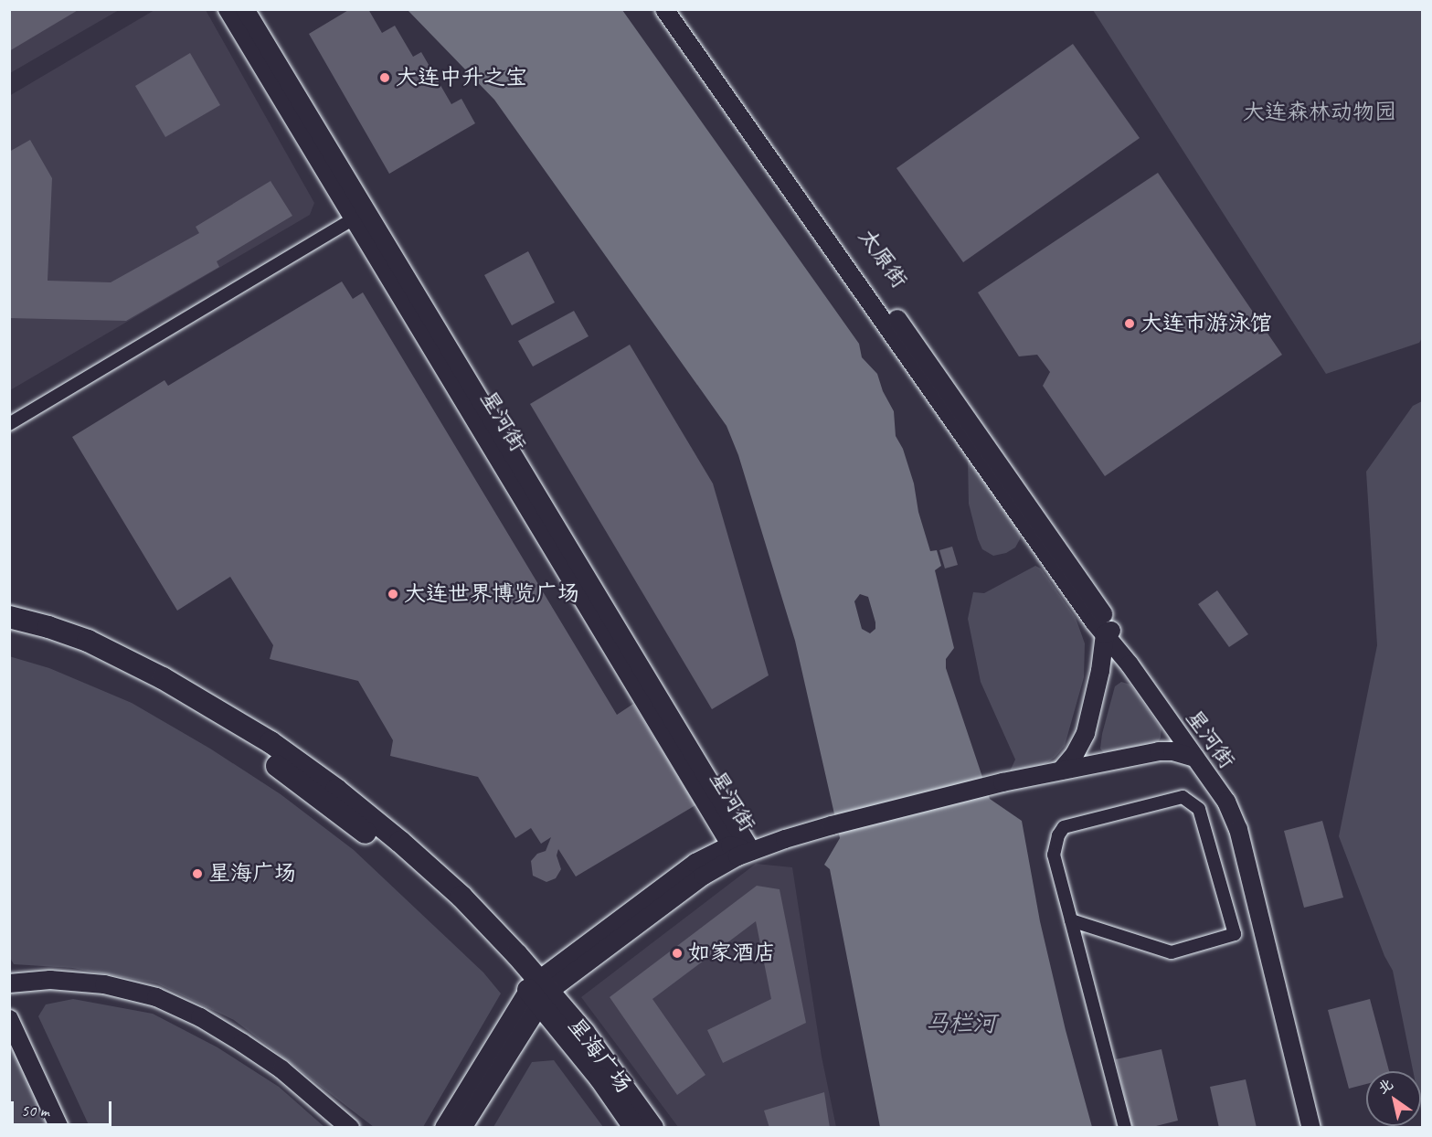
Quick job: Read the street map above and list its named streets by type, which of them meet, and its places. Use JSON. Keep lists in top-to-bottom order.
{
  "streets": {
    "highway": ["星海广场"],
    "street": ["太原街", "星河街"]
  },
  "crossings": [
    ["太原街", "星河街"]
  ],
  "water": ["马栏河"],
  "parks": ["大连森林动物园"],
  "places": [
    "大连中升之宝",
    "大连市游泳馆",
    "大连世界博览广场",
    "星海广场",
    "如家酒店"
  ],
  "scale_bar": "50 m",
  "north": "top left"
}
